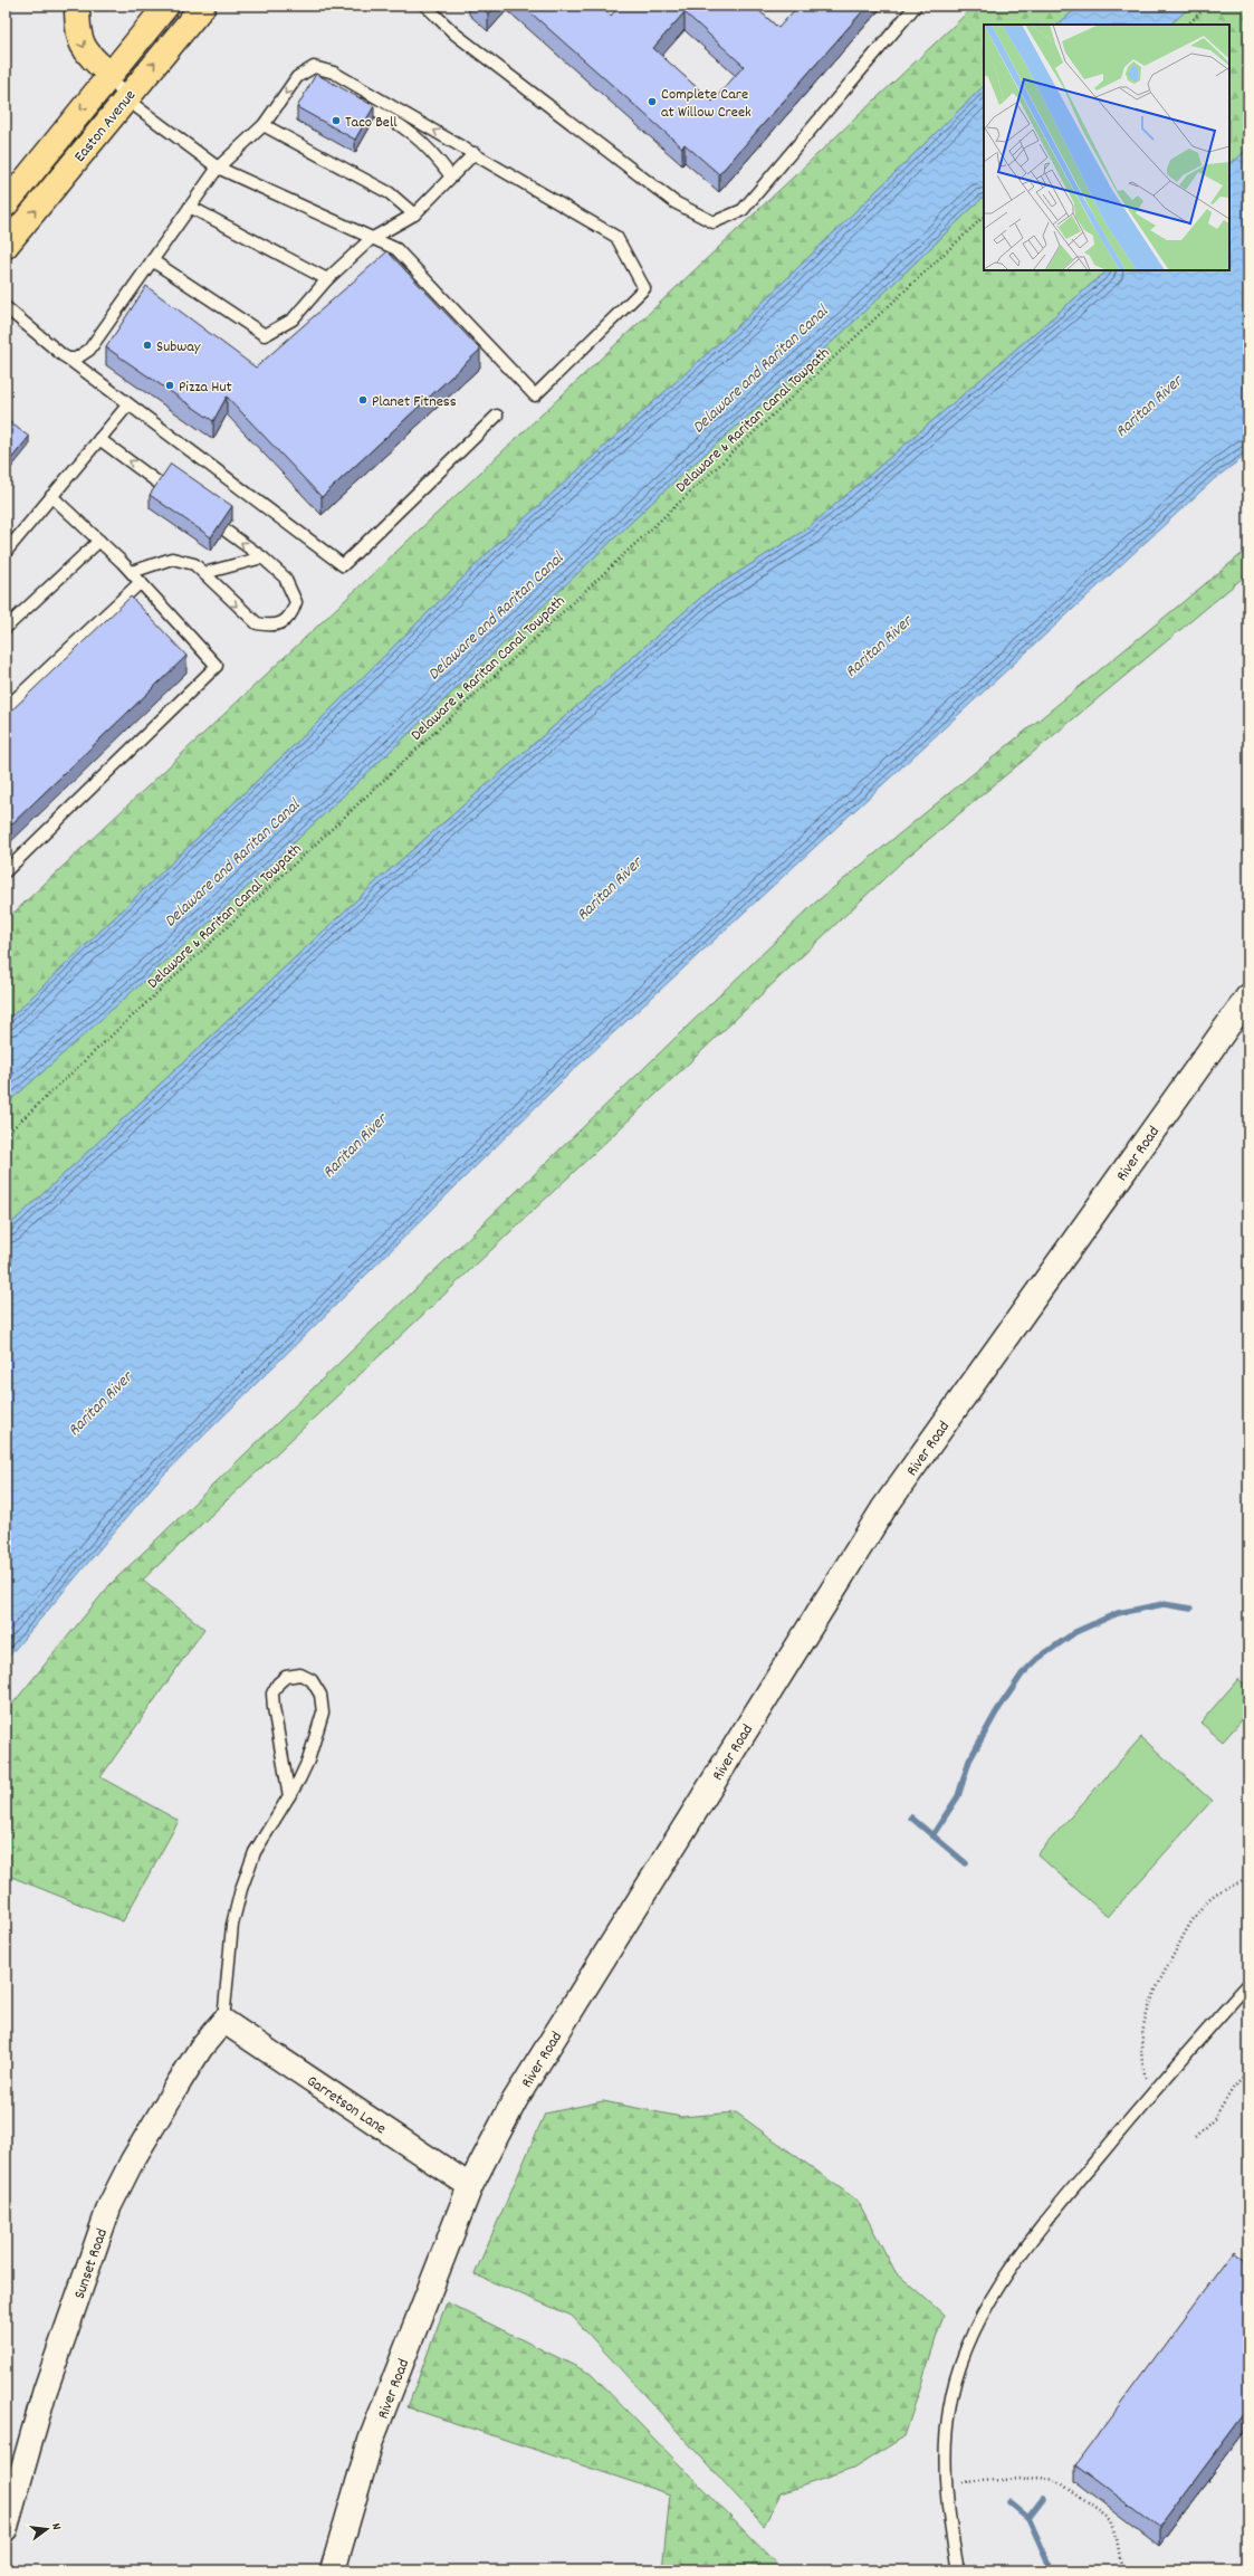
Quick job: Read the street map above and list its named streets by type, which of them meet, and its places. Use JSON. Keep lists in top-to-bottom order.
{
  "streets": {
    "main road": ["Easton Avenue", "River Road"],
    "street": ["Garretson Lane", "Sunset Road"],
    "path": ["Delaware & Raritan Canal Towpath"]
  },
  "crossings": [
    ["River Road", "Garretson Lane"],
    ["Garretson Lane", "Sunset Road"]
  ],
  "water": ["Delaware and Raritan Canal", "Raritan River"],
  "places": [
    "Complete Care at Willow Creek",
    "Taco Bell",
    "Subway",
    "Pizza Hut",
    "Planet Fitness"
  ],
  "north": "right"
}
